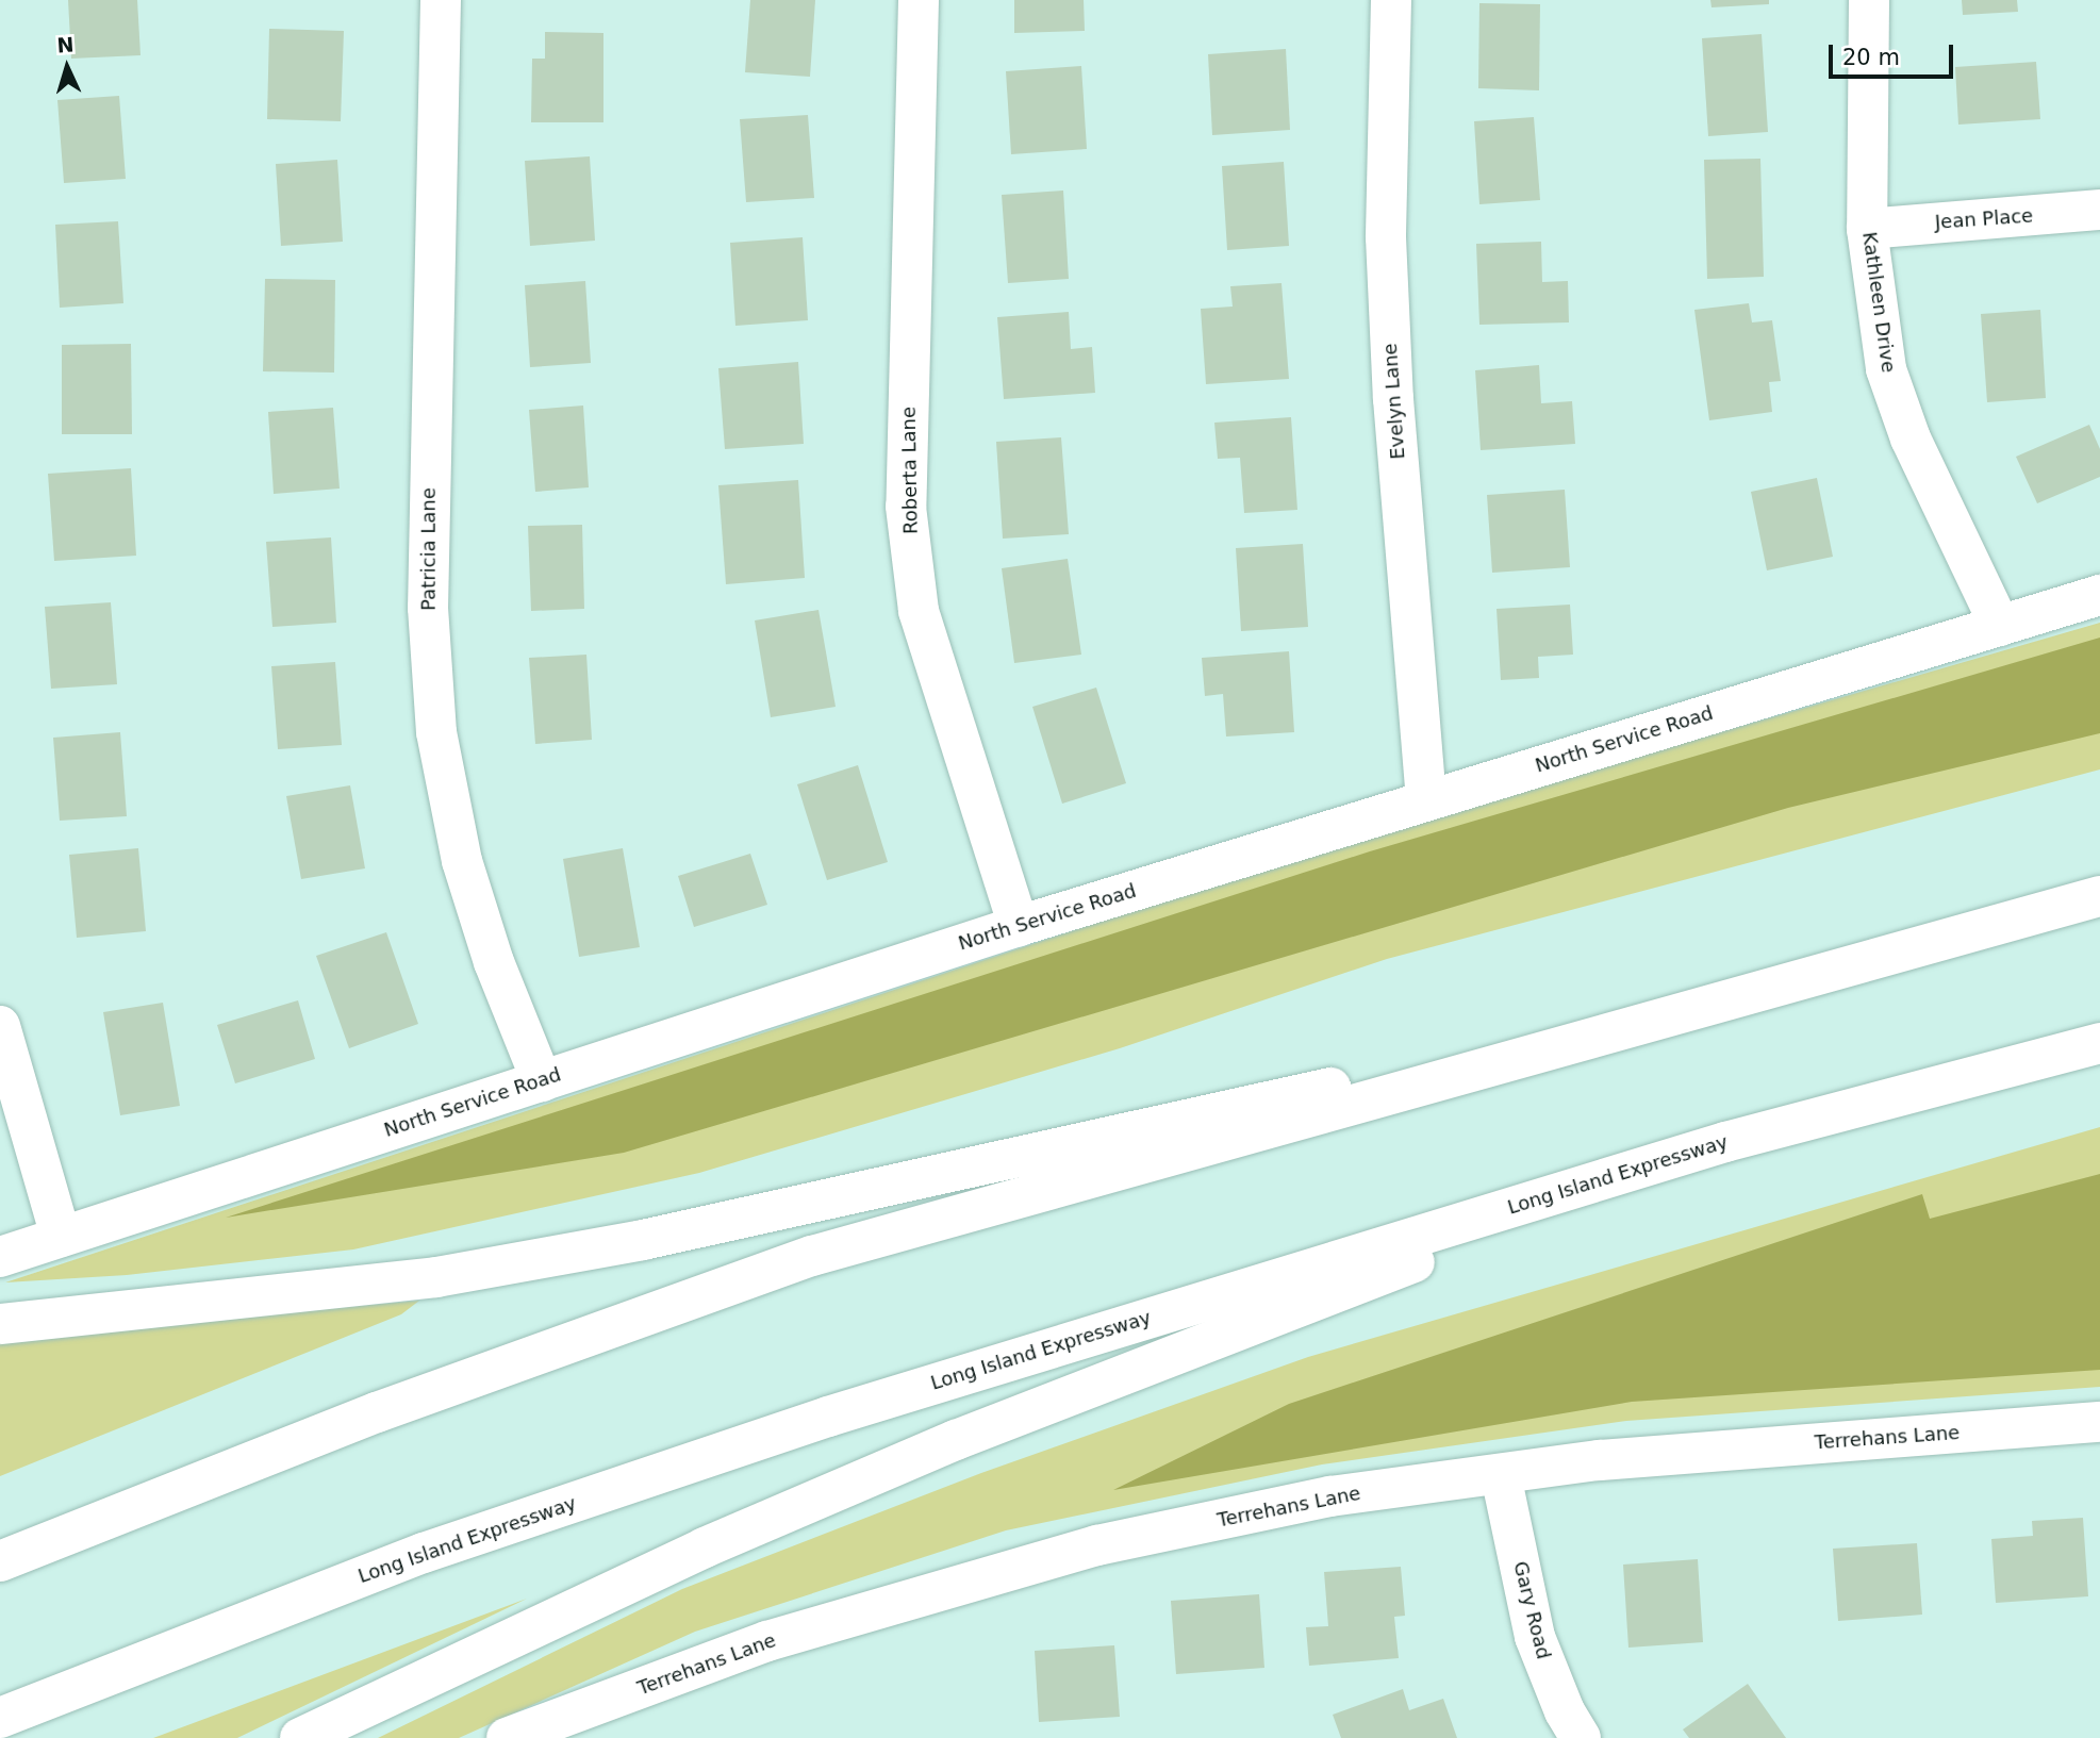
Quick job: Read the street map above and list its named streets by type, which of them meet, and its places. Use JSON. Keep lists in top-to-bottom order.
{
  "streets": {
    "main road": [
      "Jean Place",
      "Kathleen Drive",
      "Evelyn Lane",
      "Roberta Lane",
      "Patricia Lane",
      "North Service Road",
      "Long Island Expressway",
      "Terrehans Lane",
      "Gary Road"
    ]
  },
  "crossings": [
    ["Jean Place", "Kathleen Drive"],
    ["Kathleen Drive", "North Service Road"],
    ["Evelyn Lane", "North Service Road"],
    ["Roberta Lane", "North Service Road"],
    ["Patricia Lane", "North Service Road"],
    ["Terrehans Lane", "Gary Road"]
  ],
  "scale_bar": "20 m",
  "north": "top"
}
